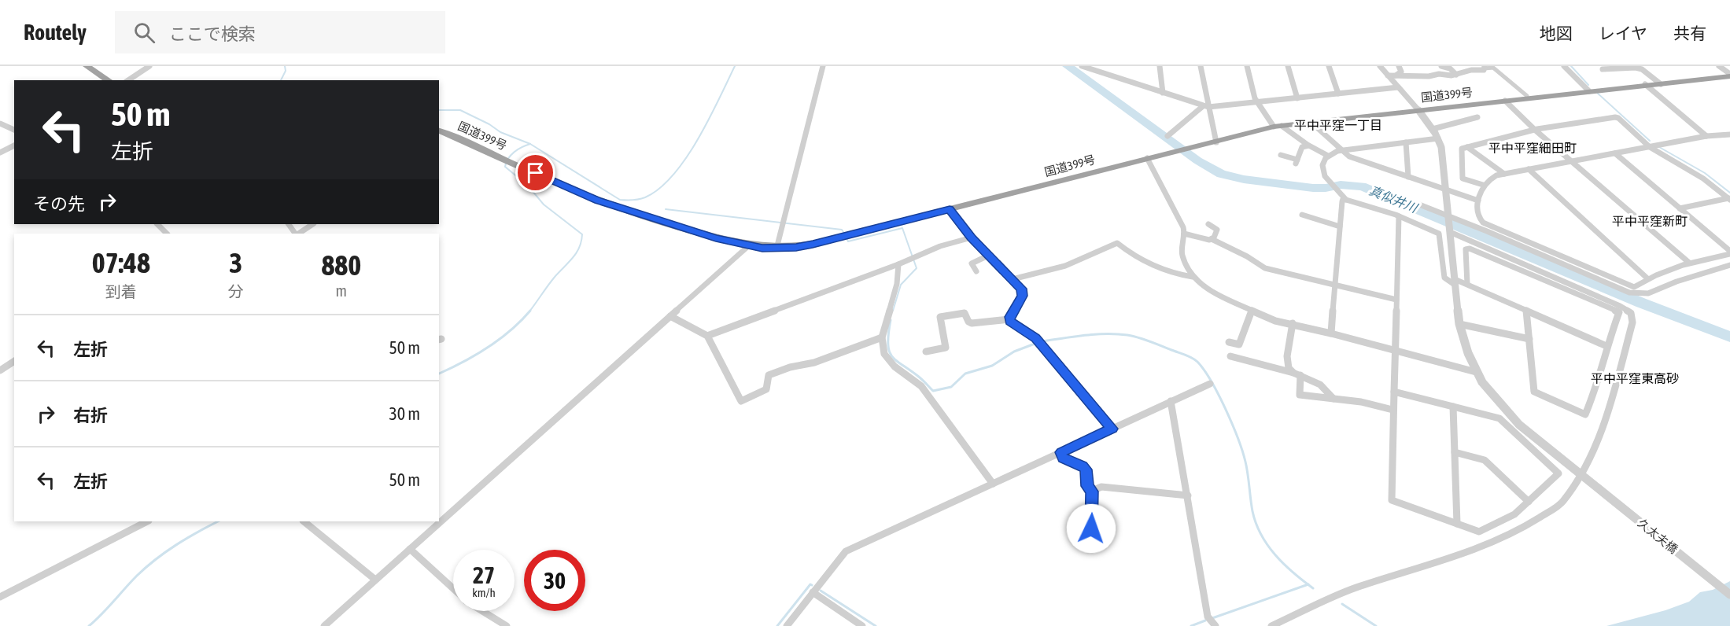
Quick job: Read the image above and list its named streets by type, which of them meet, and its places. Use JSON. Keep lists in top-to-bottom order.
{
  "streets": {
    "highway": ["国道399号"],
    "street": ["久太夫橋"]
  },
  "crossings": [
    ["国道399号", "久太夫橋"]
  ],
  "districts": [
    "平中平窪一丁目",
    "平中平窪細田町",
    "平中平窪新町",
    "平中平窪東高砂"
  ],
  "water": ["真似井川"],
  "page": {
    "header": "Routely",
    "search": "ここで検索",
    "nav": ["地図", "レイヤ", "共有"],
    "turn": ["50 m", "左折"],
    "then": "その先",
    "eta": [
      "07:48",
      "到着",
      "3",
      "分",
      "880",
      "m"
    ],
    "list": [
      {
        "name": "左折",
        "value": "50 m"
      },
      {
        "name": "右折",
        "value": "30 m"
      },
      {
        "name": "左折",
        "value": "50 m"
      }
    ],
    "speed": "27 km/h",
    "limit": "30"
  }
}
